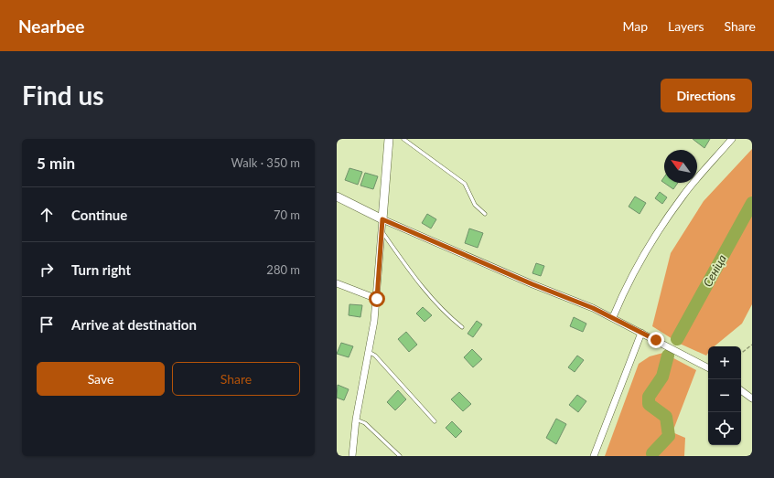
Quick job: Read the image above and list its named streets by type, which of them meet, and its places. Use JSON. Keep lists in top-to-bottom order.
{
  "water": ["Сеніца"],
  "north": "top left",
  "page": {
    "header": "Nearbee",
    "nav": ["Map", "Layers", "Share"],
    "buttons": [
      "Directions",
      ["Save", "Share"]
    ],
    "title": "Find us",
    "heading": ["5 min", "Walk · 350 m"],
    "list": [
      ["Continue", "70 m"],
      ["Turn right", "280 m"],
      "Arrive at destination"
    ],
    "map_buttons": ["+", "−"]
  }
}
